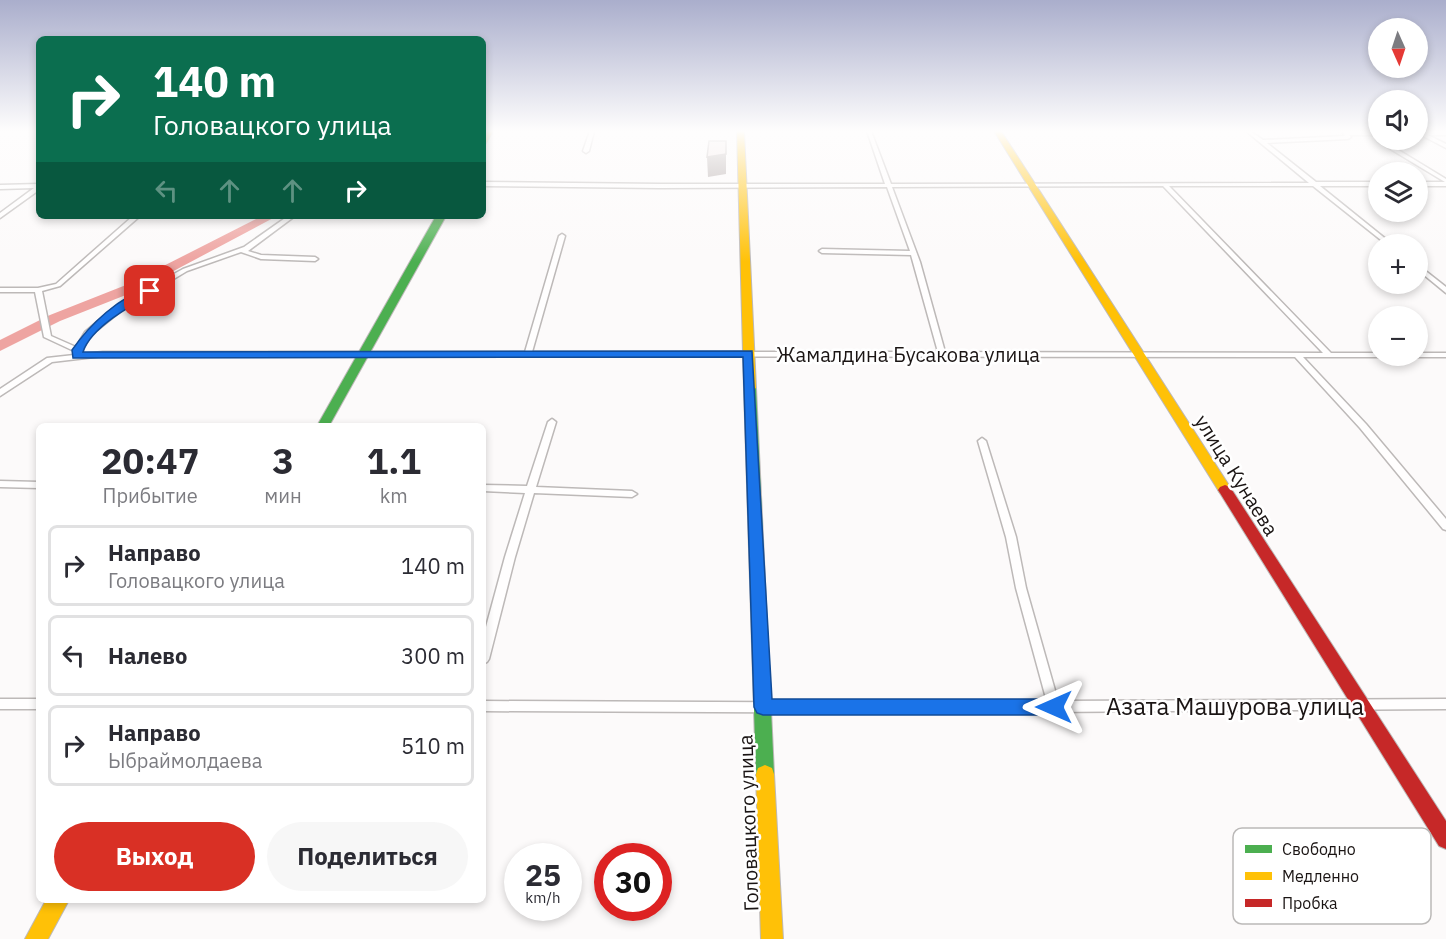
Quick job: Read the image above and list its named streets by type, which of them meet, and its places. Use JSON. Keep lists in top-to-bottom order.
{
  "streets": {
    "street": [
      "Жамалдина Бусакова улица",
      "улица Кунаева",
      "Азата Машурова улица",
      "Головацкого улица"
    ]
  },
  "crossings": [
    ["Жамалдина Бусакова улица", "улица Кунаева"],
    ["Жамалдина Бусакова улица", "Головацкого улица"],
    ["улица Кунаева", "Азата Машурова улица"],
    ["Азата Машурова улица", "Головацкого улица"]
  ],
  "legend": ["Свободно", "Медленно", "Пробка"],
  "north": "bottom",
  "page": {
    "map_buttons": ["+", "−"],
    "turn": ["140 m", "Головацкого улица"],
    "eta": [
      "20:47",
      "Прибытие",
      "3",
      "мин",
      "1.1",
      "km"
    ],
    "list": [
      {
        "name": "Направо",
        "note": "Головацкого улица",
        "value": "140 m"
      },
      {
        "name": "Налево",
        "value": "300 m"
      },
      {
        "name": "Направо",
        "note": "Ыбраймолдаева",
        "value": "510 m"
      }
    ],
    "buttons": ["Выход", "Поделиться"],
    "speed": "25 km/h",
    "limit": "30"
  }
}
